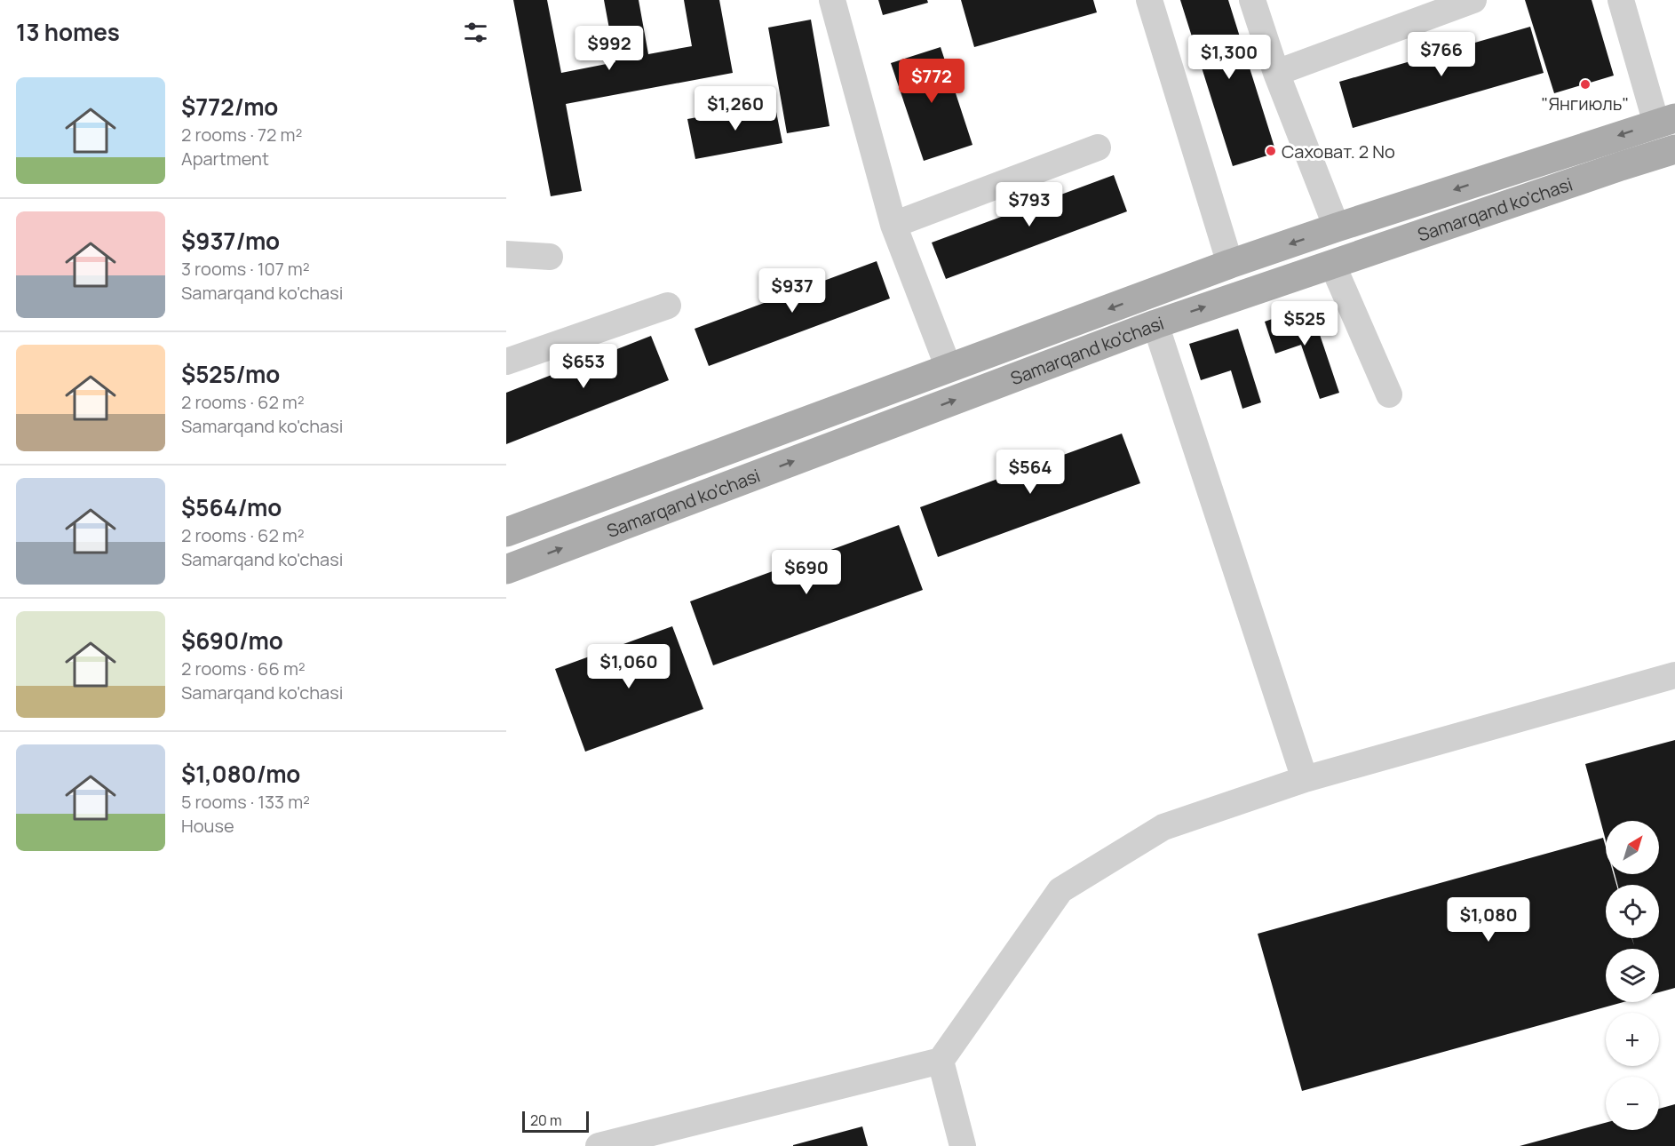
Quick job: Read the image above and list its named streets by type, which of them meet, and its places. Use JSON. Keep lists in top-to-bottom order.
{
  "streets": {
    "main road": ["Samarqand ko'chasi"]
  },
  "places": ["\"Янгиюль\"", "Саховат. 2 No"],
  "scale_bar": "20 m",
  "north": "top right",
  "page": {
    "heading": "13 homes",
    "price": [
      "$992",
      "$766",
      "$1,300",
      "$772",
      "$1,260",
      "$793",
      "$937",
      "$525",
      "$653",
      "$564",
      "$690",
      "$1,060",
      "$1,080"
    ],
    "list": [
      {
        "name": "$772/mo",
        "note": "2 rooms · 72 m² · Apartment"
      },
      {
        "name": "$937/mo",
        "note": "3 rooms · 107 m² · Samarqand ko'chasi"
      },
      {
        "name": "$525/mo",
        "note": "2 rooms · 62 m² · Samarqand ko'chasi"
      },
      {
        "name": "$564/mo",
        "note": "2 rooms · 62 m² · Samarqand ko'chasi"
      },
      {
        "name": "$690/mo",
        "note": "2 rooms · 66 m² · Samarqand ko'chasi"
      },
      {
        "name": "$1,080/mo",
        "note": "5 rooms · 133 m² · House"
      }
    ],
    "map_buttons": ["+", "−"],
    "scale": "20 m"
  }
}
